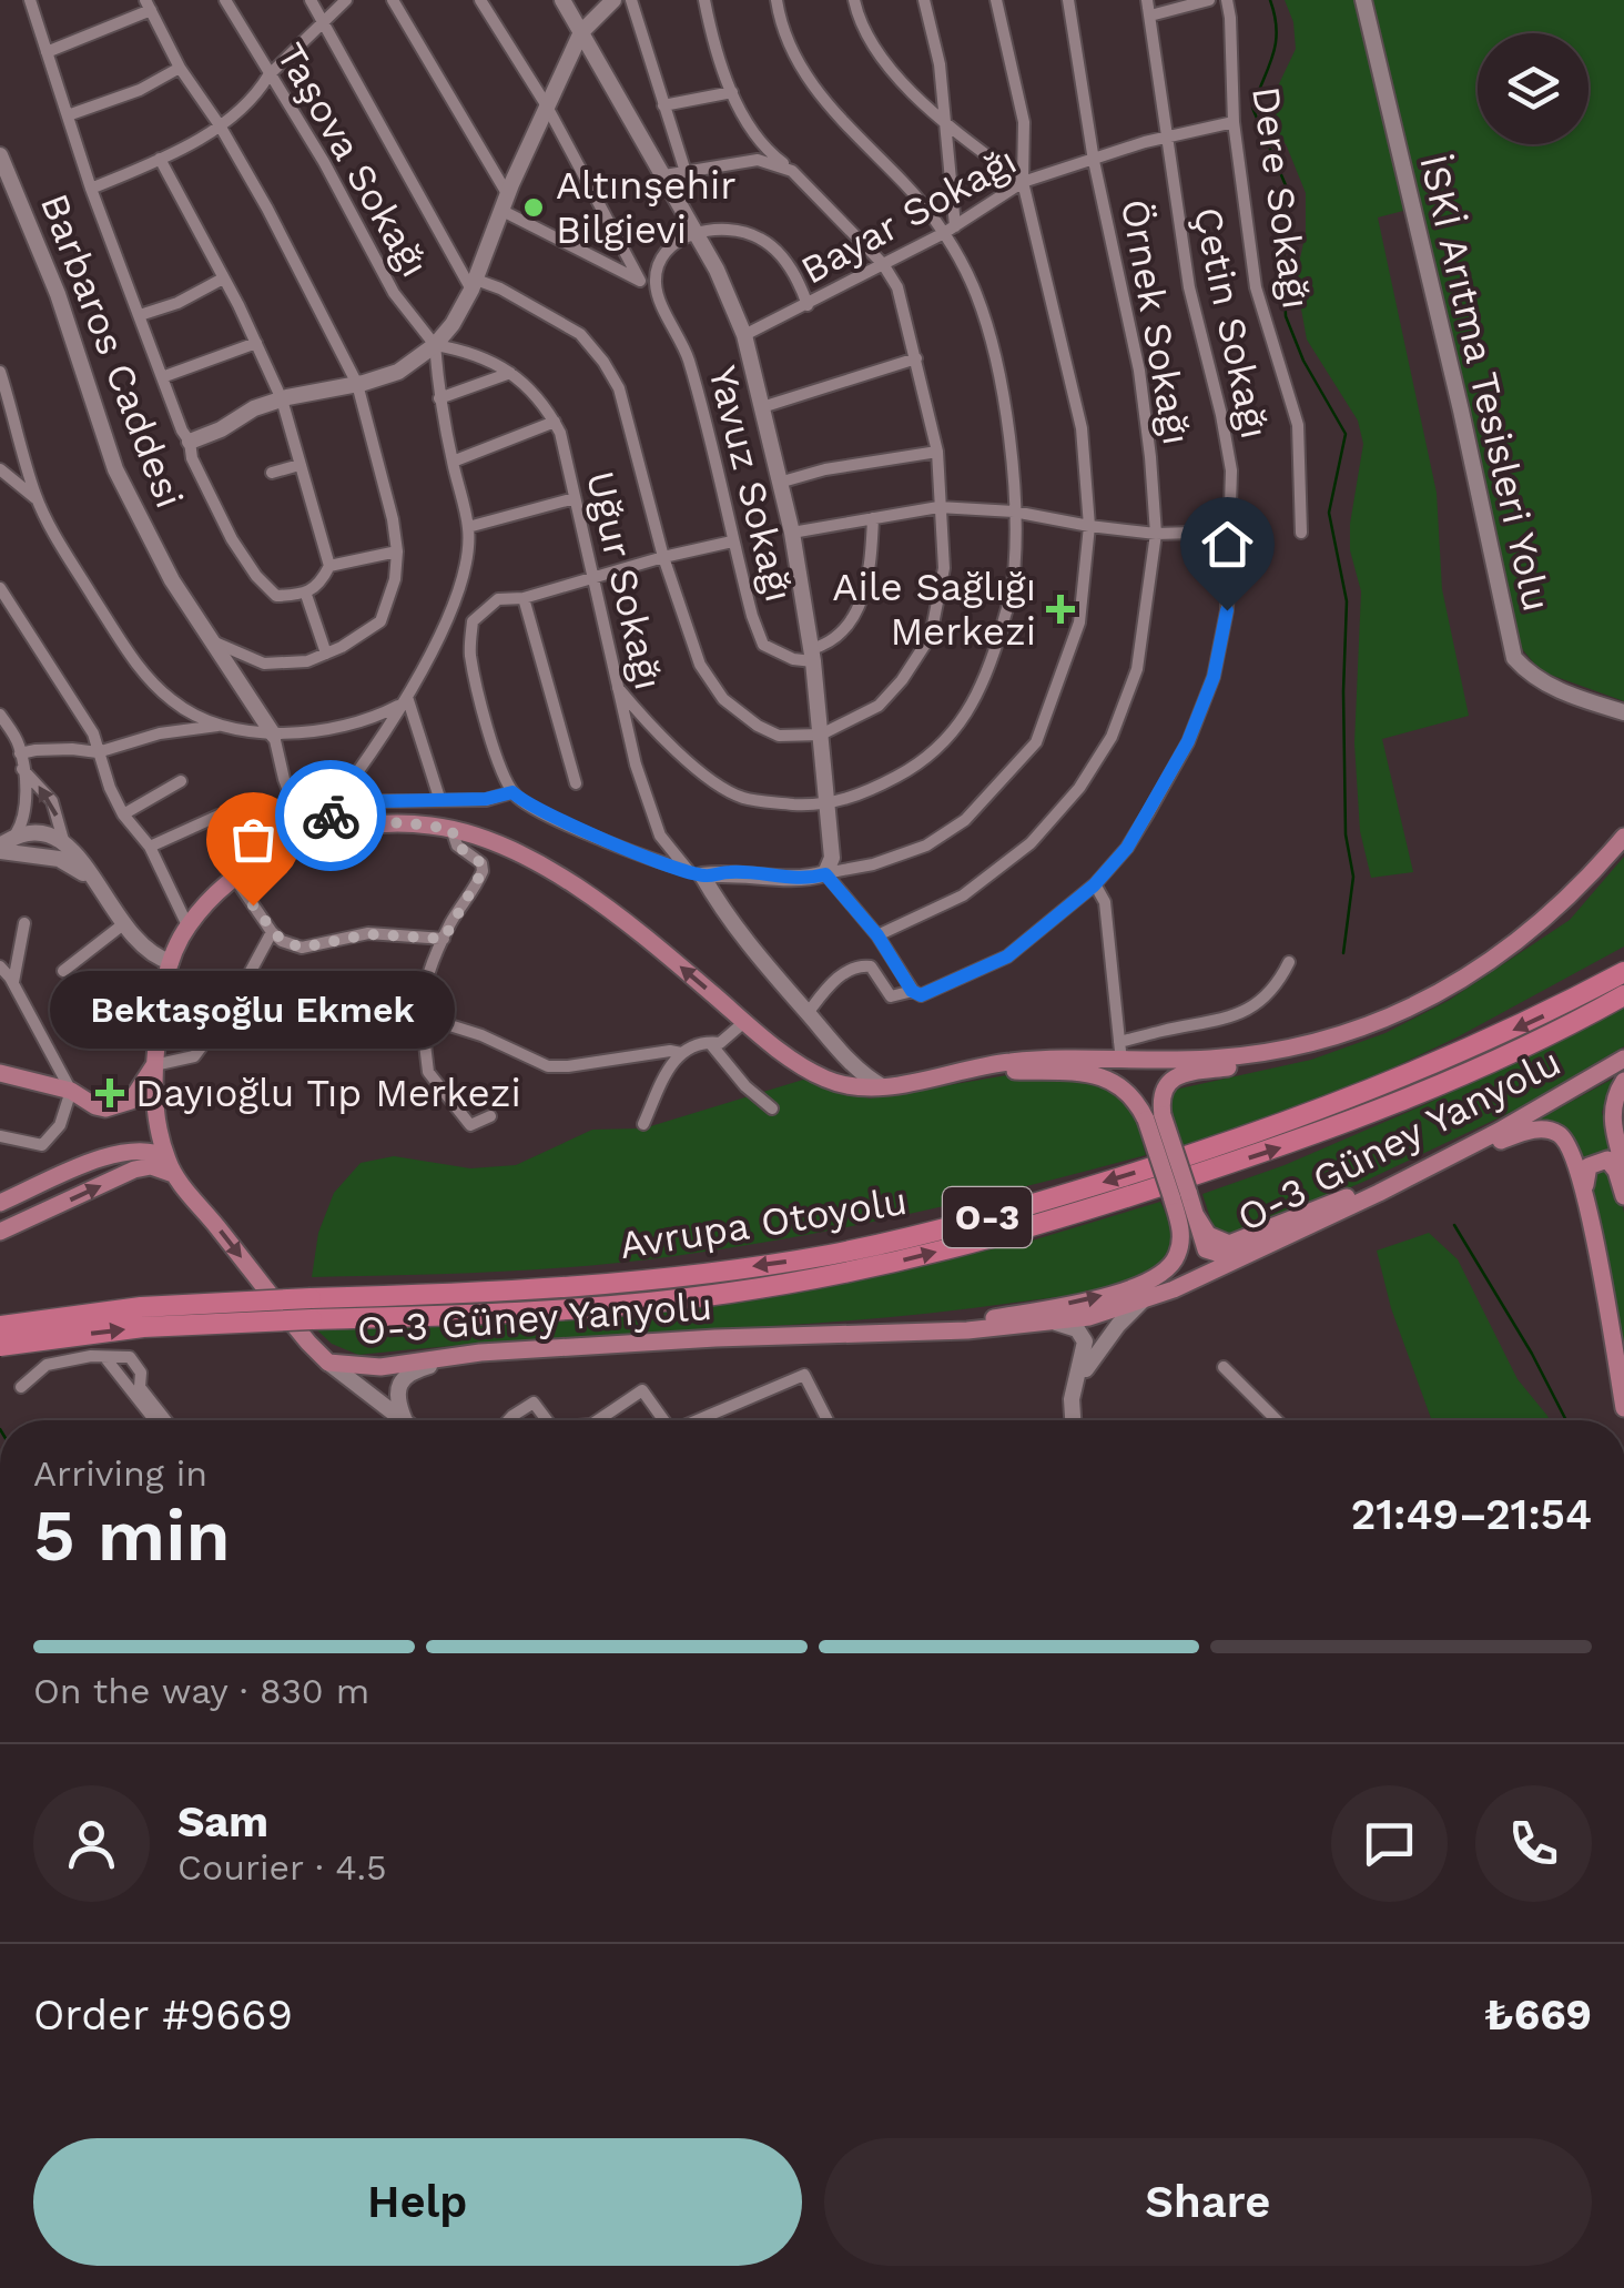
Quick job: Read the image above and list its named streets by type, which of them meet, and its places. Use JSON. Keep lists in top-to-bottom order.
{
  "streets": {
    "highway": ["O-3", "Avrupa Otoyolu"],
    "main road": ["Barbaros Caddesi", "İSKİ Arıtma Tesisleri Yolu", "O-3 Güney Yanyolu"],
    "street": [
      "Taşova Sokağı",
      "Dere Sokağı",
      "Bayar Sokağı",
      "Örnek Sokağı",
      "Çetin Sokağı",
      "Yavuz Sokağı",
      "Uğur Sokağı"
    ]
  },
  "crossings": [
    ["Taşova Sokağı", "Uğur Sokağı"],
    ["Dere Sokağı", "Bayar Sokağı"],
    ["Bayar Sokağı", "Örnek Sokağı"],
    ["Bayar Sokağı", "Çetin Sokağı"]
  ],
  "places": {
    "other": ["Altınşehir Bilgievi", "Bektaşoğlu Ekmek"],
    "health": ["Aile Sağlığı Merkezi", "Dayıoğlu Tıp Merkezi"]
  },
  "page": {
    "bubble": "Bektaşoğlu Ekmek",
    "heading": ["5 min", "Arriving in", "21:49–21:54"],
    "panel": [
      "Sam",
      "Courier · 4.5",
      "Order #9669",
      "₺669"
    ],
    "bar": "On the way · 830 m",
    "buttons": ["Help", "Share"]
  }
}
